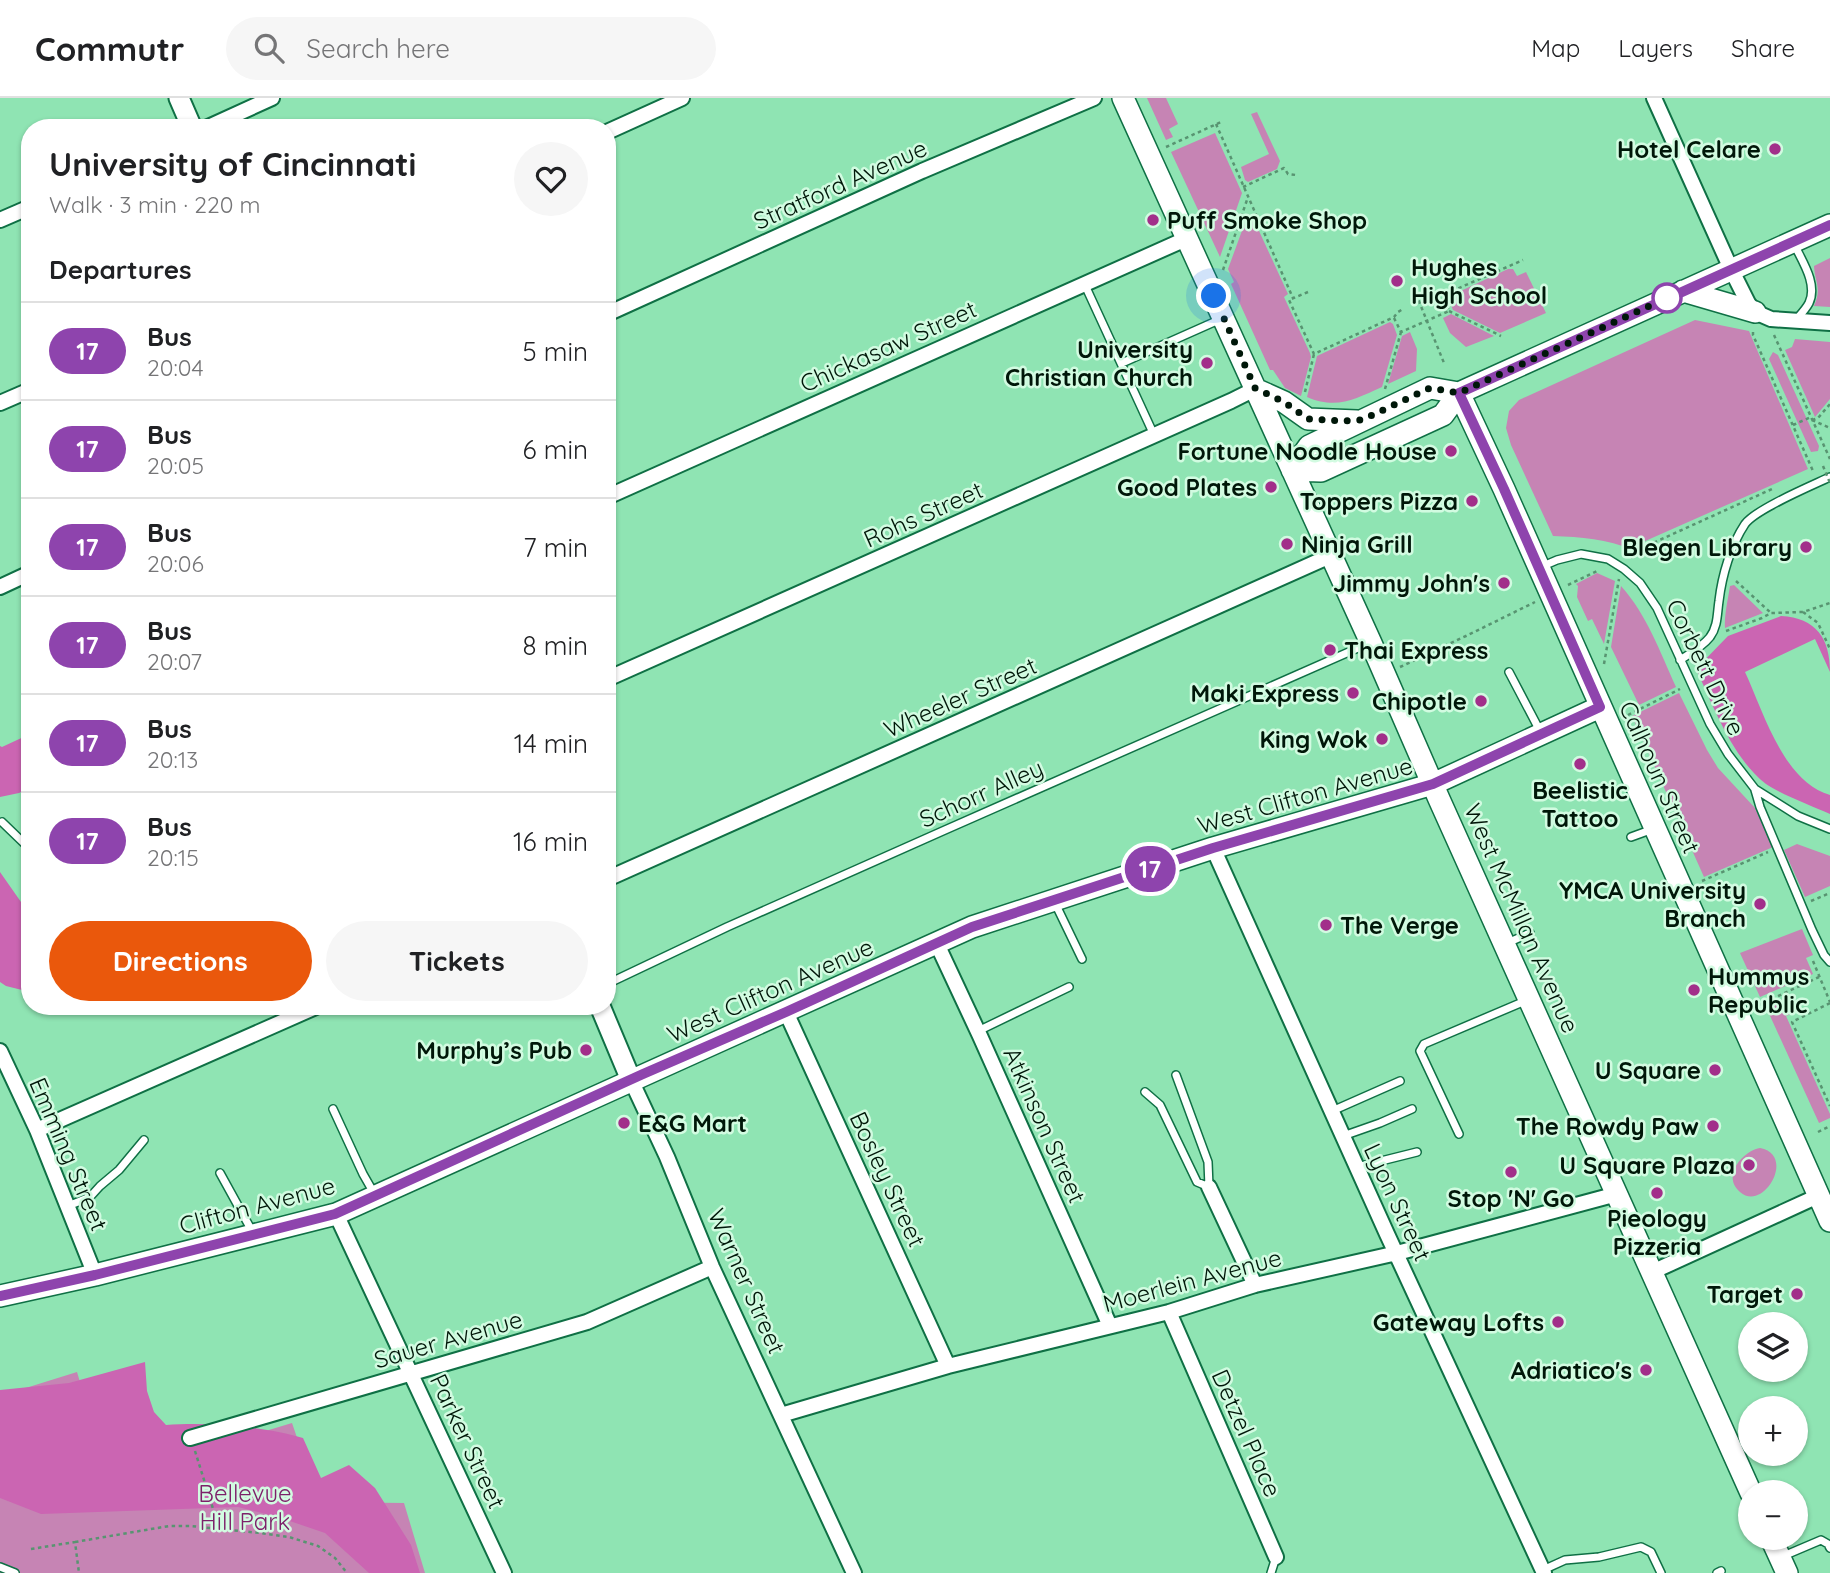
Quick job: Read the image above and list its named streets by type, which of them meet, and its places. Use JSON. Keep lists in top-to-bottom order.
{
  "streets": {
    "main road": [
      "Calhoun Street",
      "West Clifton Avenue",
      "West McMillan Avenue",
      "Clifton Avenue"
    ],
    "street": [
      "Stratford Avenue",
      "Chickasaw Street",
      "Rohs Street",
      "Wheeler Street",
      "Atkinson Street",
      "Emming Street",
      "Bosley Street",
      "Lyon Street",
      "Moerlein Avenue",
      "Warner Street",
      "Sauer Avenue",
      "Detzel Place",
      "Parker Street"
    ],
    "lane": ["Corbett Drive", "Schorr Alley"]
  },
  "crossings": [
    ["Chickasaw Street", "West McMillan Avenue"],
    ["Rohs Street", "West McMillan Avenue"],
    ["Corbett Drive", "Calhoun Street"],
    ["Wheeler Street", "West McMillan Avenue"],
    ["Calhoun Street", "West Clifton Avenue"],
    ["Schorr Alley", "West McMillan Avenue"],
    ["West Clifton Avenue", "West McMillan Avenue"],
    ["West Clifton Avenue", "Atkinson Street"],
    ["West Clifton Avenue", "Bosley Street"],
    ["West Clifton Avenue", "Lyon Street"],
    ["West Clifton Avenue", "Clifton Avenue"],
    ["West Clifton Avenue", "Warner Street"],
    ["West McMillan Avenue", "Moerlein Avenue"],
    ["Atkinson Street", "Moerlein Avenue"],
    ["Emming Street", "Clifton Avenue"],
    ["Bosley Street", "Moerlein Avenue"],
    ["Lyon Street", "Moerlein Avenue"],
    ["Clifton Avenue", "Warner Street"],
    ["Clifton Avenue", "Parker Street"],
    ["Moerlein Avenue", "Warner Street"],
    ["Moerlein Avenue", "Detzel Place"],
    ["Warner Street", "Sauer Avenue"],
    ["Sauer Avenue", "Parker Street"]
  ],
  "parks": ["Bellevue Hill Park"],
  "places": [
    "Hotel Celare",
    "Puff Smoke Shop",
    "Hughes High School",
    "University Christian Church",
    "Fortune Noodle House",
    "Good Plates",
    "Toppers Pizza",
    "Ninja Grill",
    "Blegen Library",
    "Jimmy John's",
    "Thai Express",
    "Maki Express",
    "Chipotle",
    "King Wok",
    "Beelistic Tattoo",
    "YMCA University Branch",
    "The Verge",
    "Hummus Republic",
    "Murphy’s Pub",
    "U Square",
    "E&G Mart",
    "The Rowdy Paw",
    "U Square Plaza",
    "Stop 'N' Go",
    "Pieology Pizzeria",
    "Target",
    "Gateway Lofts",
    "Adriatico's"
  ],
  "lines": ["bus line 17"],
  "page": {
    "header": "Commutr",
    "search": "Search here",
    "nav": ["Map", "Layers", "Share"],
    "on_map": "17",
    "heading": [
      ["University of Cincinnati", "Walk · 3 min · 220 m"],
      "Departures"
    ],
    "list": [
      {
        "mark": "17",
        "name": "Bus",
        "note": "20:04",
        "value": "5 min"
      },
      {
        "mark": "17",
        "name": "Bus",
        "note": "20:05",
        "value": "6 min"
      },
      {
        "mark": "17",
        "name": "Bus",
        "note": "20:06",
        "value": "7 min"
      },
      {
        "mark": "17",
        "name": "Bus",
        "note": "20:07",
        "value": "8 min"
      },
      {
        "mark": "17",
        "name": "Bus",
        "note": "20:13",
        "value": "14 min"
      },
      {
        "mark": "17",
        "name": "Bus",
        "note": "20:15",
        "value": "16 min"
      }
    ],
    "buttons": ["Directions", "Tickets"],
    "map_buttons": ["+", "−"]
  }
}
